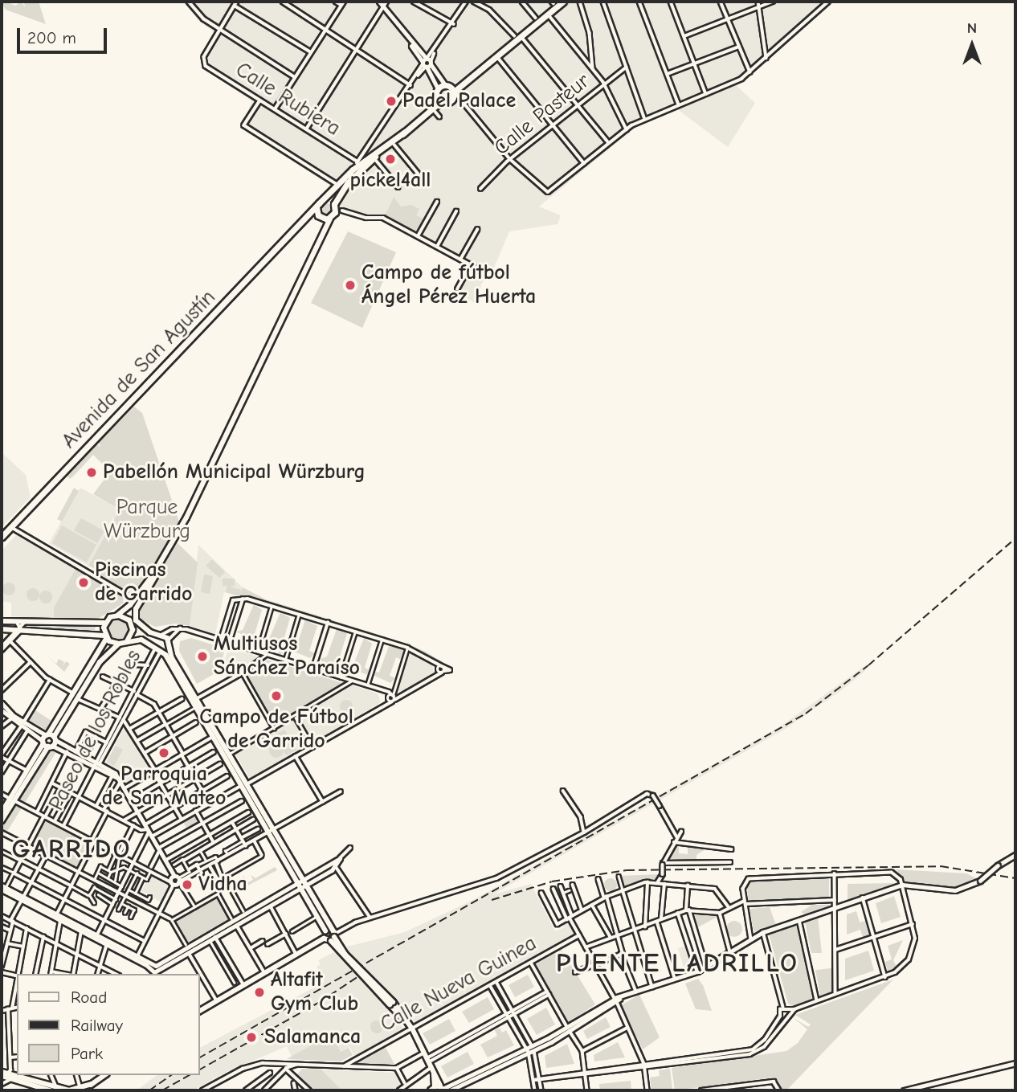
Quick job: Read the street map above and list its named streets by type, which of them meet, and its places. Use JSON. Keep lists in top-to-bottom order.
{
  "streets": {
    "highway": ["Avenida de San Agustín"],
    "street": [
      "Calle Rubiera",
      "Calle Pasteur",
      "Paseo de los Robles",
      "Calle Nueva Guinea"
    ]
  },
  "districts": ["GARRIDO", "PUENTE LADRILLO"],
  "parks": ["Parque Würzburg"],
  "places": [
    "Padel Palace",
    "pickel4all",
    "Campo de fútbol Ángel Pérez Huerta",
    "Pabellón Municipal Würzburg",
    "Piscinas de Garrido",
    "Multiusos Sánchez Paraíso",
    "Campo de Fútbol de Garrido",
    "Parroquia de San Mateo",
    "Vidha",
    "Altafit Gym Club",
    "Salamanca"
  ],
  "legend": ["Road", "Railway", "Park"],
  "scale_bar": "200 m",
  "north": "top"
}
